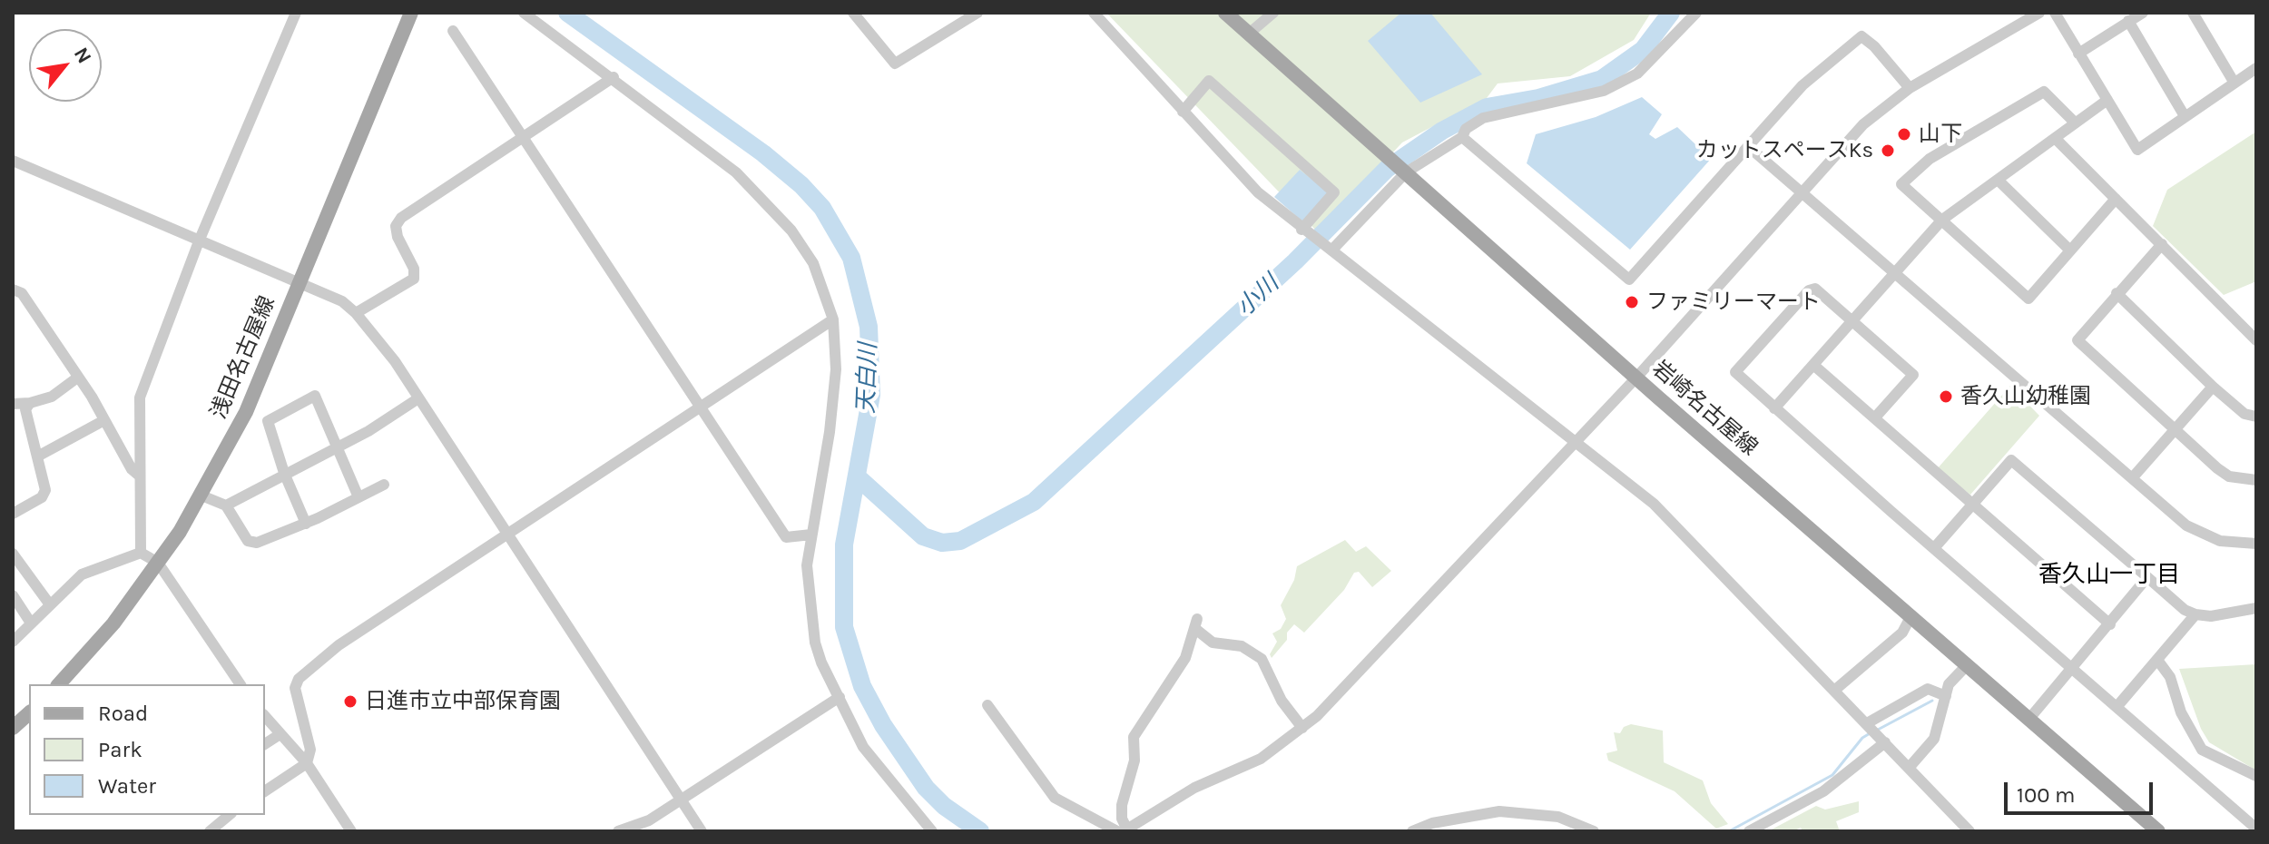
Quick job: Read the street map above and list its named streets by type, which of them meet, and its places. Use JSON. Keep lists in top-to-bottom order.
{
  "streets": {
    "main road": ["浅田名古屋線", "岩崎名古屋線"]
  },
  "districts": ["香久山一丁目"],
  "water": ["小川", "天白川"],
  "places": [
    "山下",
    "カットスペースKs",
    "ファミリーマート",
    "香久山幼稚園",
    "日進市立中部保育園"
  ],
  "legend": ["Road", "Park", "Water"],
  "scale_bar": "100 m",
  "north": "top right"
}
